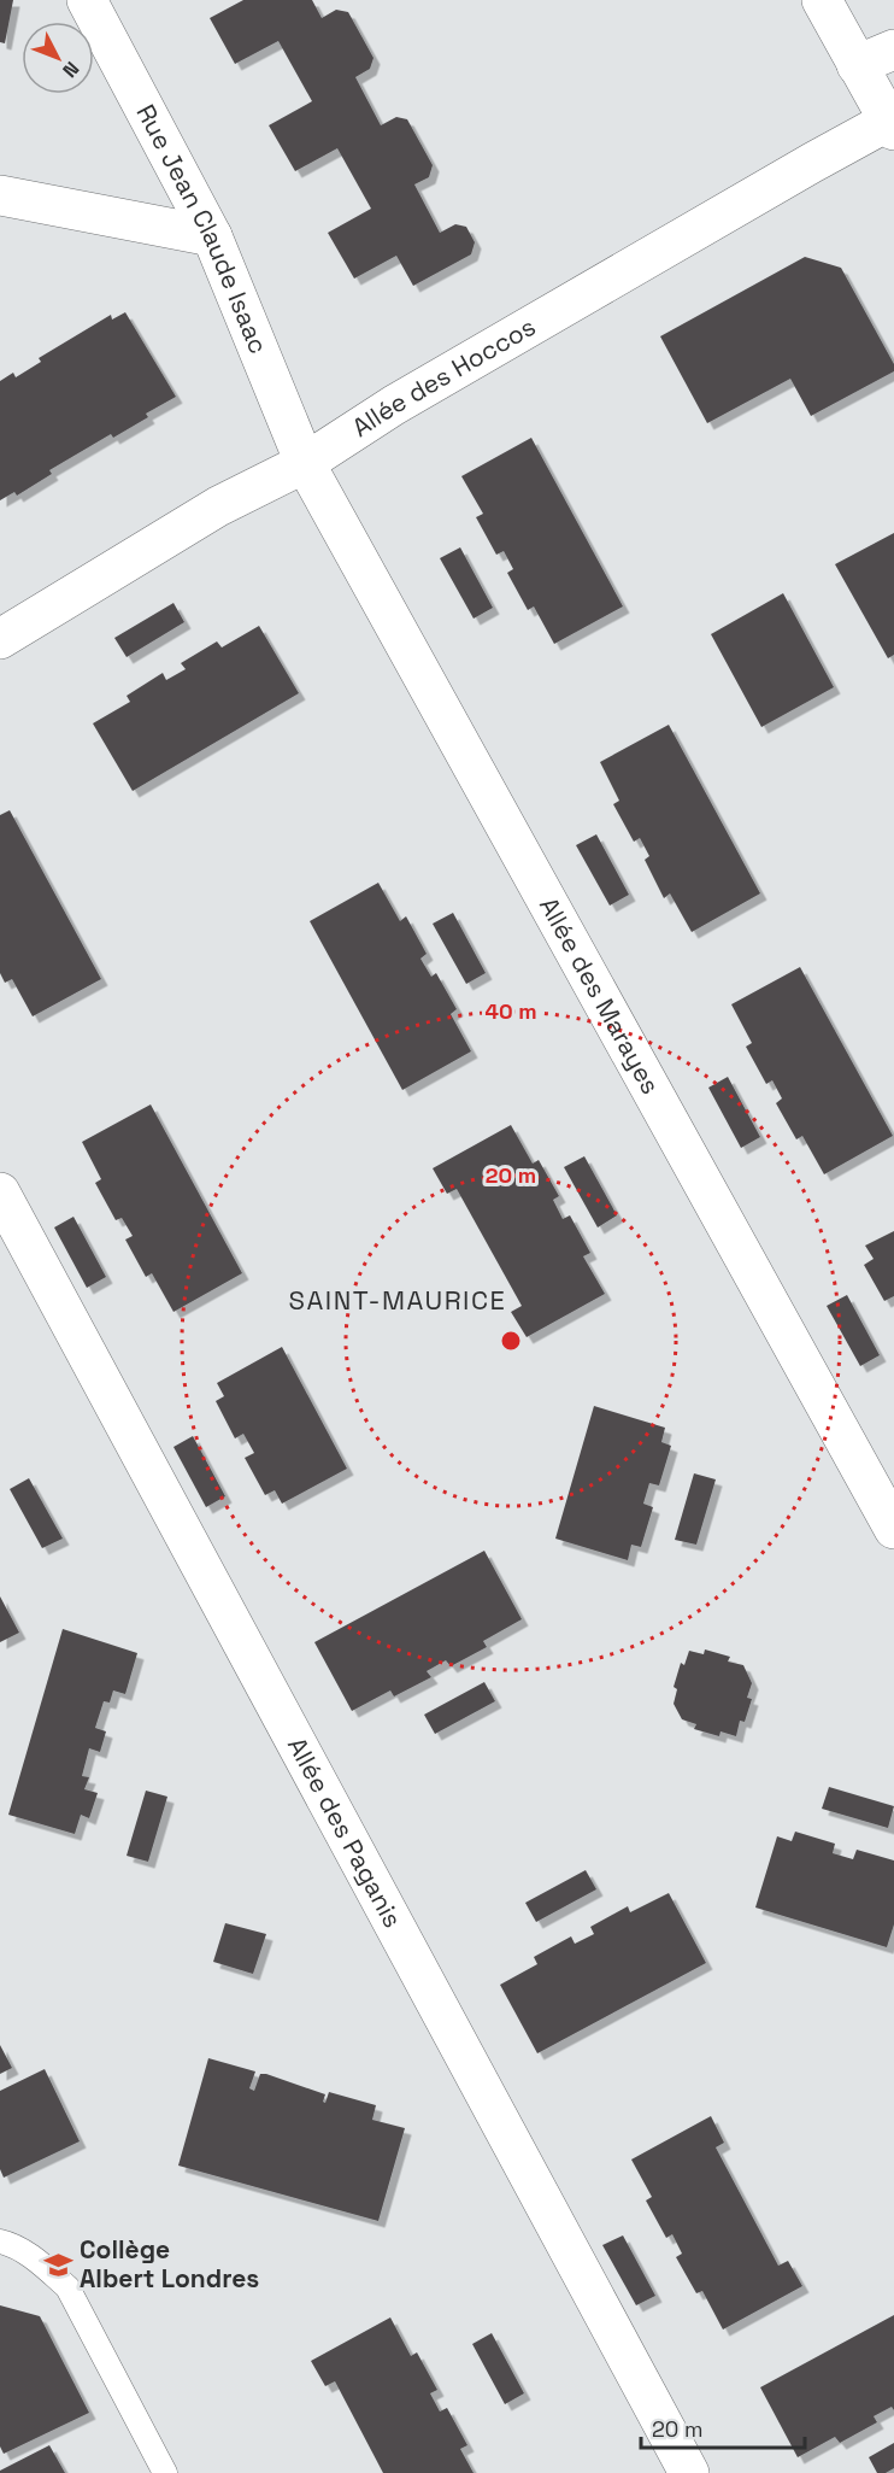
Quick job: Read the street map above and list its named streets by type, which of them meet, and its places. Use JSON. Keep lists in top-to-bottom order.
{
  "streets": {
    "street": [
      "Rue Jean Claude Isaac",
      "Allée des Hoccos",
      "Allée des Marayes",
      "Allée des Paganis"
    ]
  },
  "crossings": [
    ["Rue Jean Claude Isaac", "Allée des Hoccos"],
    ["Rue Jean Claude Isaac", "Allée des Marayes"],
    ["Allée des Hoccos", "Allée des Marayes"]
  ],
  "districts": ["SAINT-MAURICE"],
  "places": {
    "school or university": ["Collège Albert Londres"]
  },
  "scale_bar": "20 m",
  "north": "bottom right",
  "rings": ["40 m", "20 m"]
}
